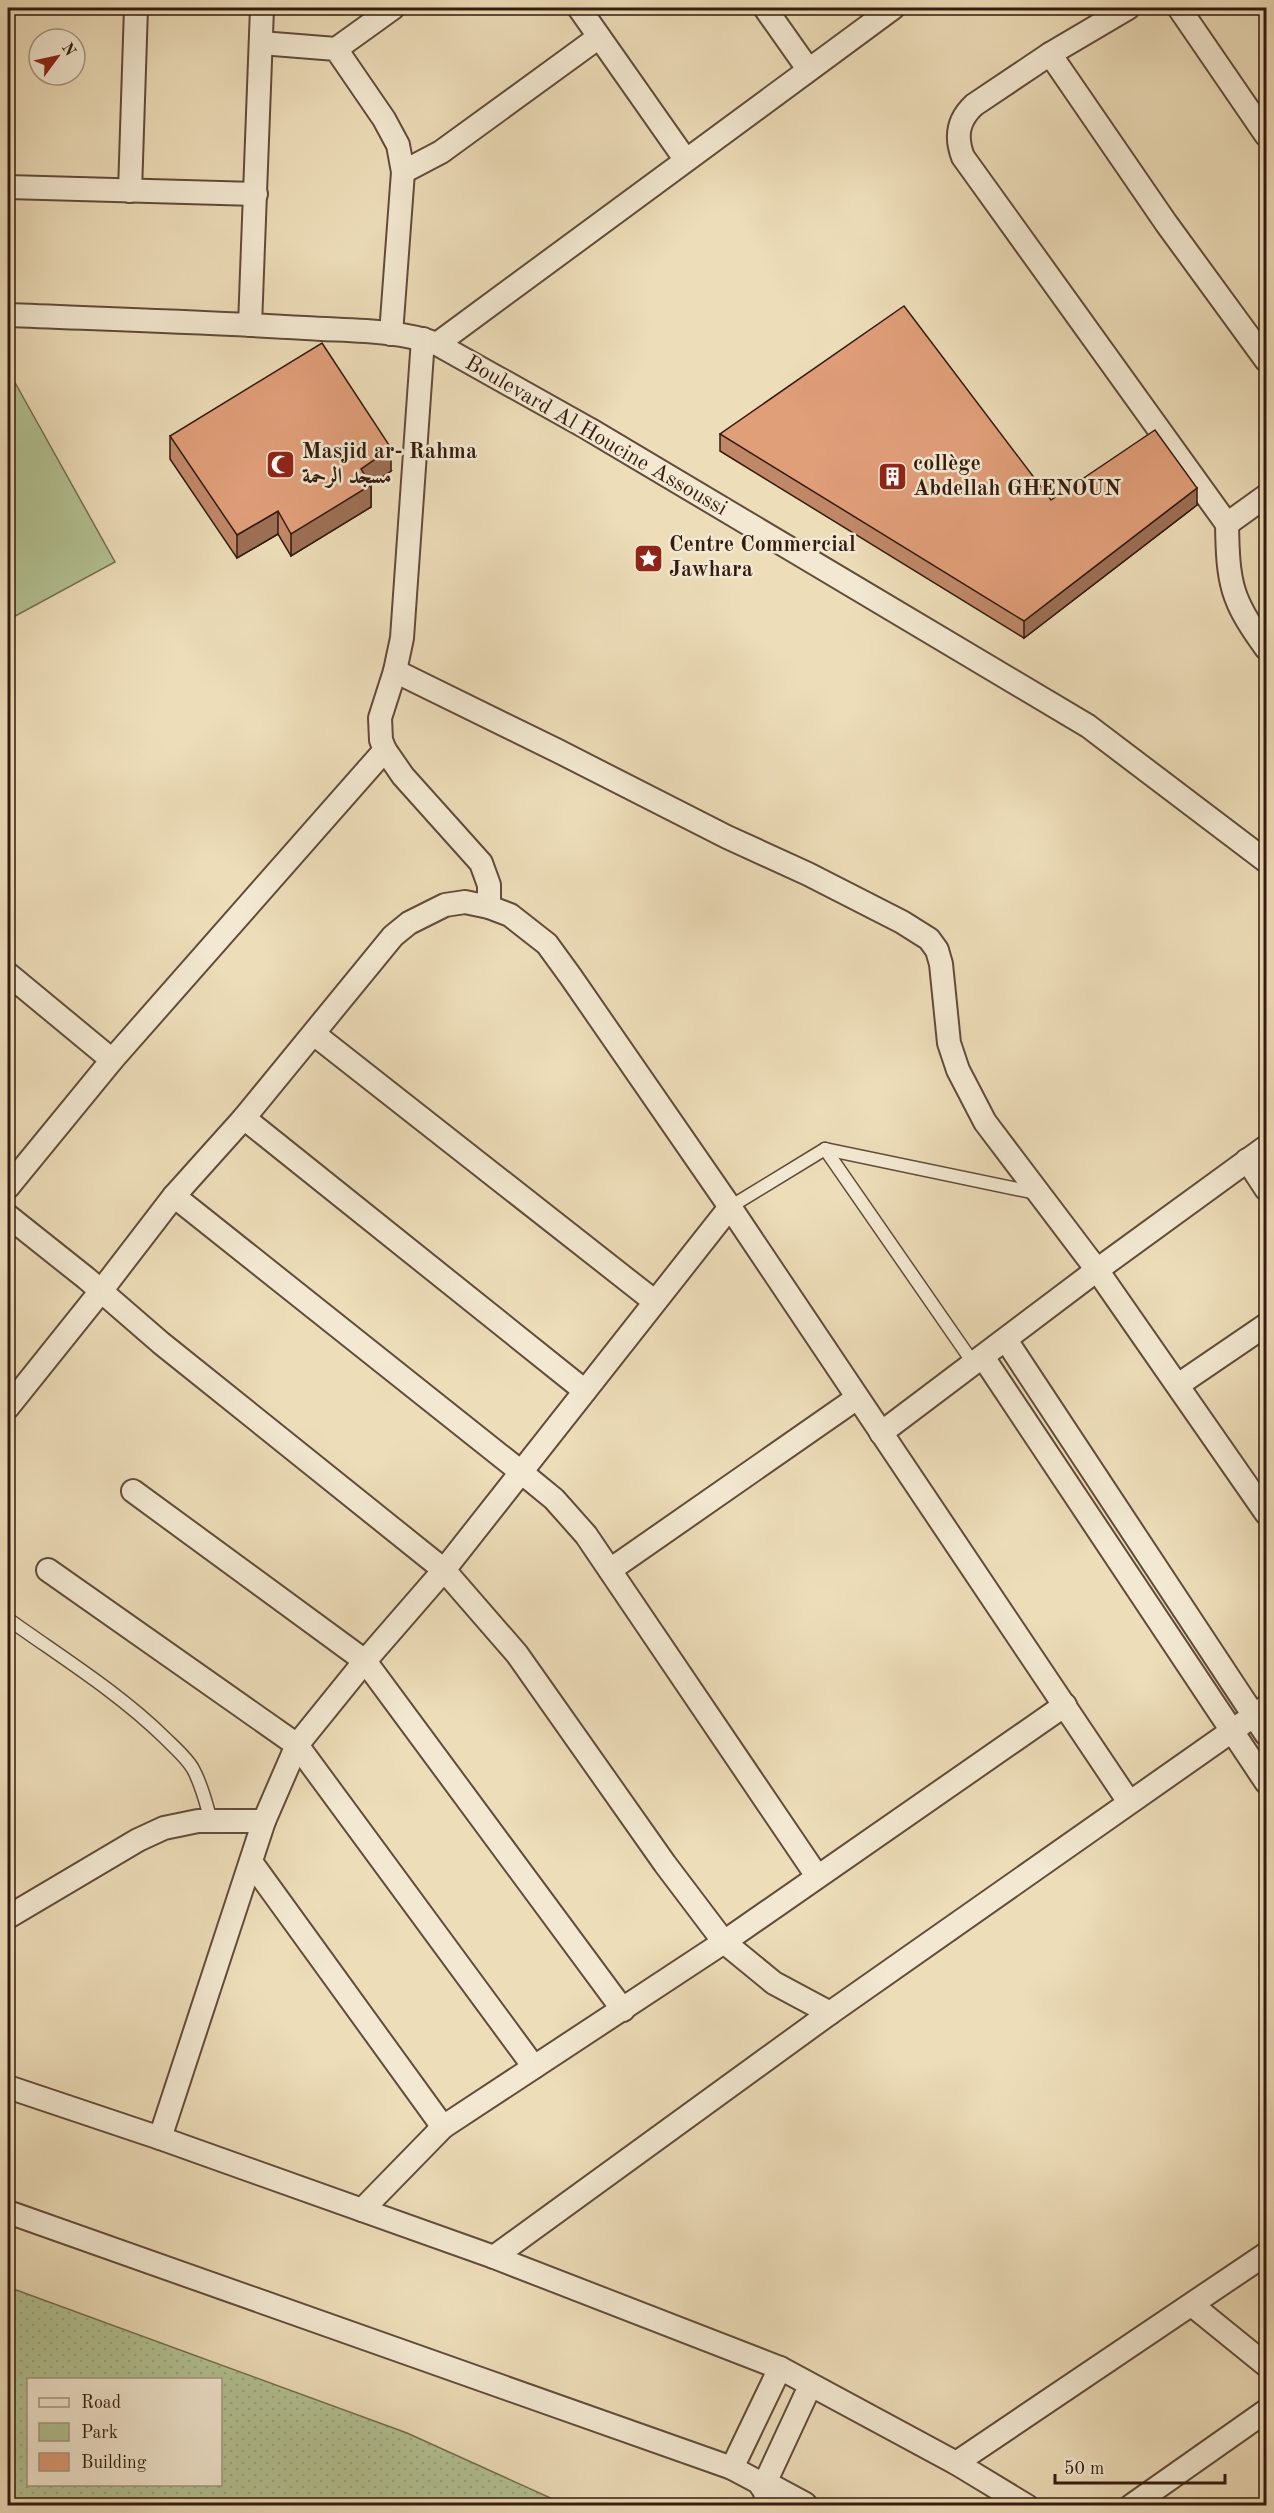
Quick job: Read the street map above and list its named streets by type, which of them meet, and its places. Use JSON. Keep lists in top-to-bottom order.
{
  "streets": {
    "street": ["Boulevard Al Houcine Assoussi"]
  },
  "places": {
    "mosque": ["Masjid ar- Rahma مسجد الرحمة"],
    "building": ["collège Abdellah GHENOUN"],
    "place": ["Centre Commercial Jawhara"]
  },
  "legend": ["Road", "Park", "Building"],
  "scale_bar": "50 m",
  "north": "top right"
}
